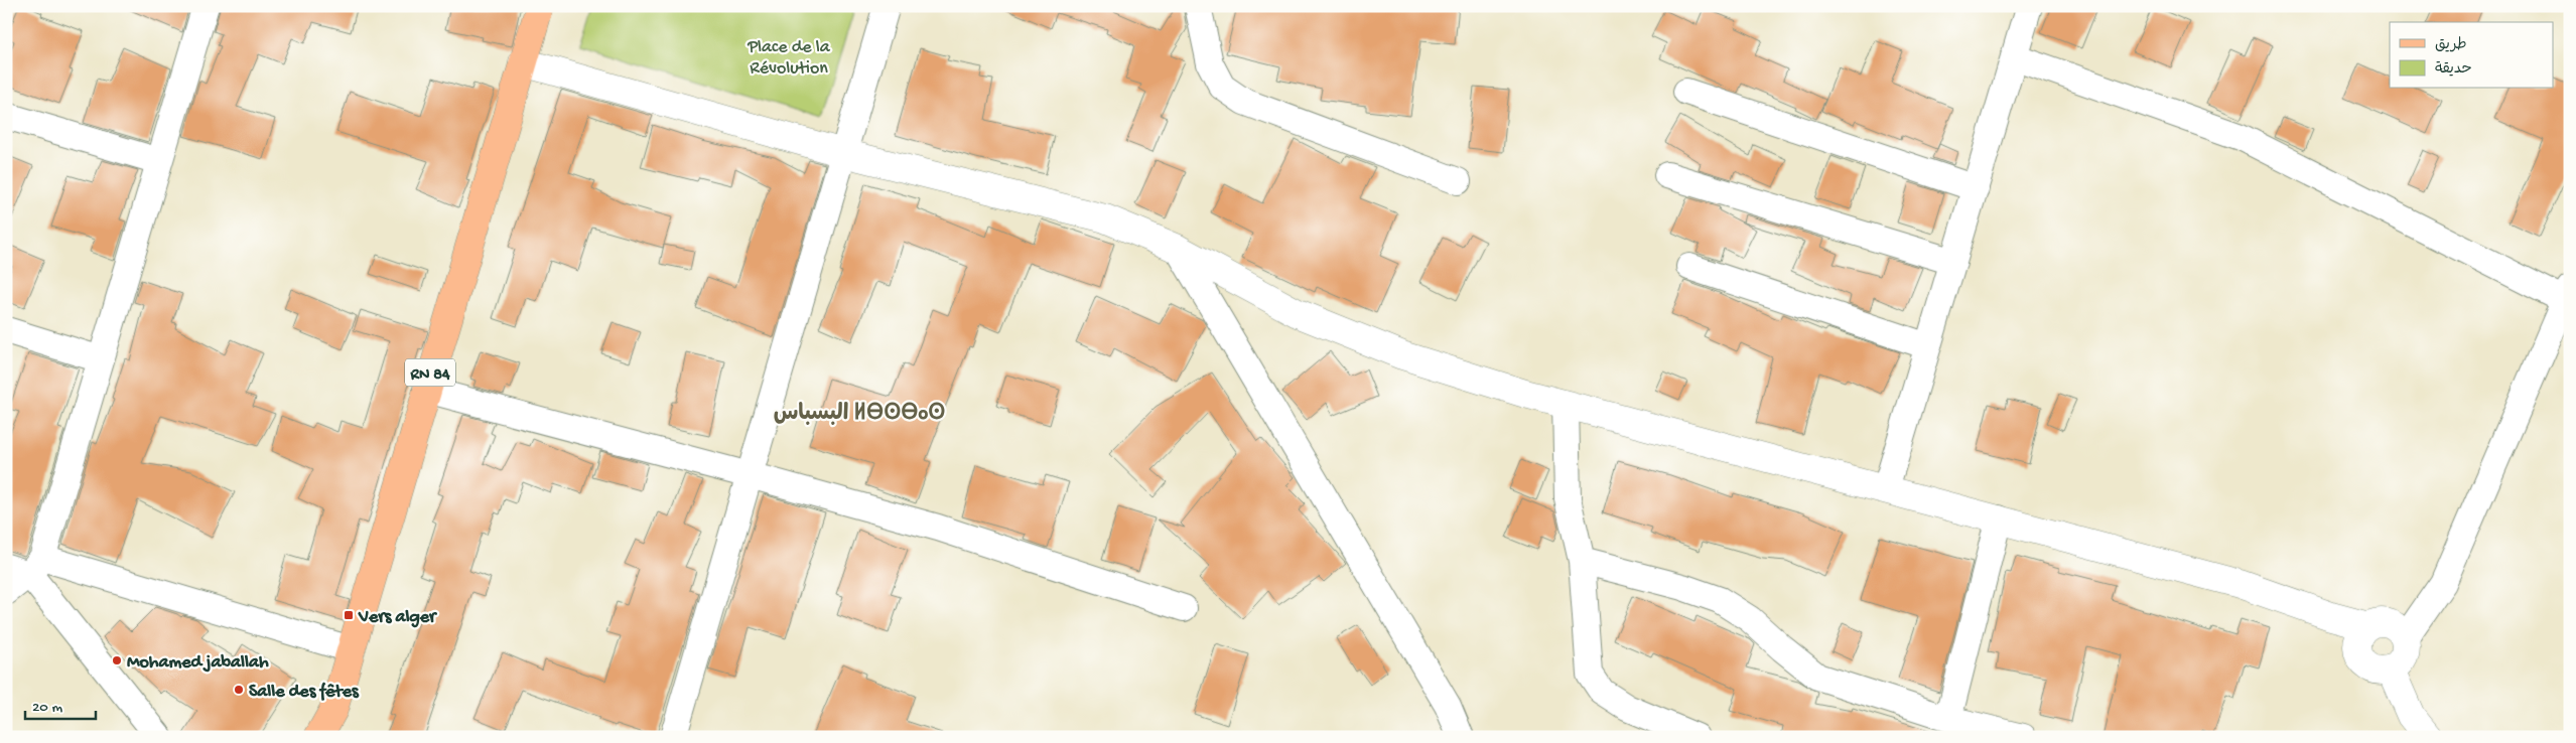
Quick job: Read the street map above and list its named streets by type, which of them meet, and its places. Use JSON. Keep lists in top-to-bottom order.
{
  "streets": {
    "main road": ["RN 84"]
  },
  "districts": ["البسباس ⵍⴱⵙⴱⴰⵙ"],
  "parks": ["Place de la Révolution"],
  "places": {
    "transit": ["Vers alger"],
    "other": ["Mohamed jaballah", "Salle des fêtes"]
  },
  "legend": ["طريق", "حديقة"],
  "scale_bar": "20 m"
}
